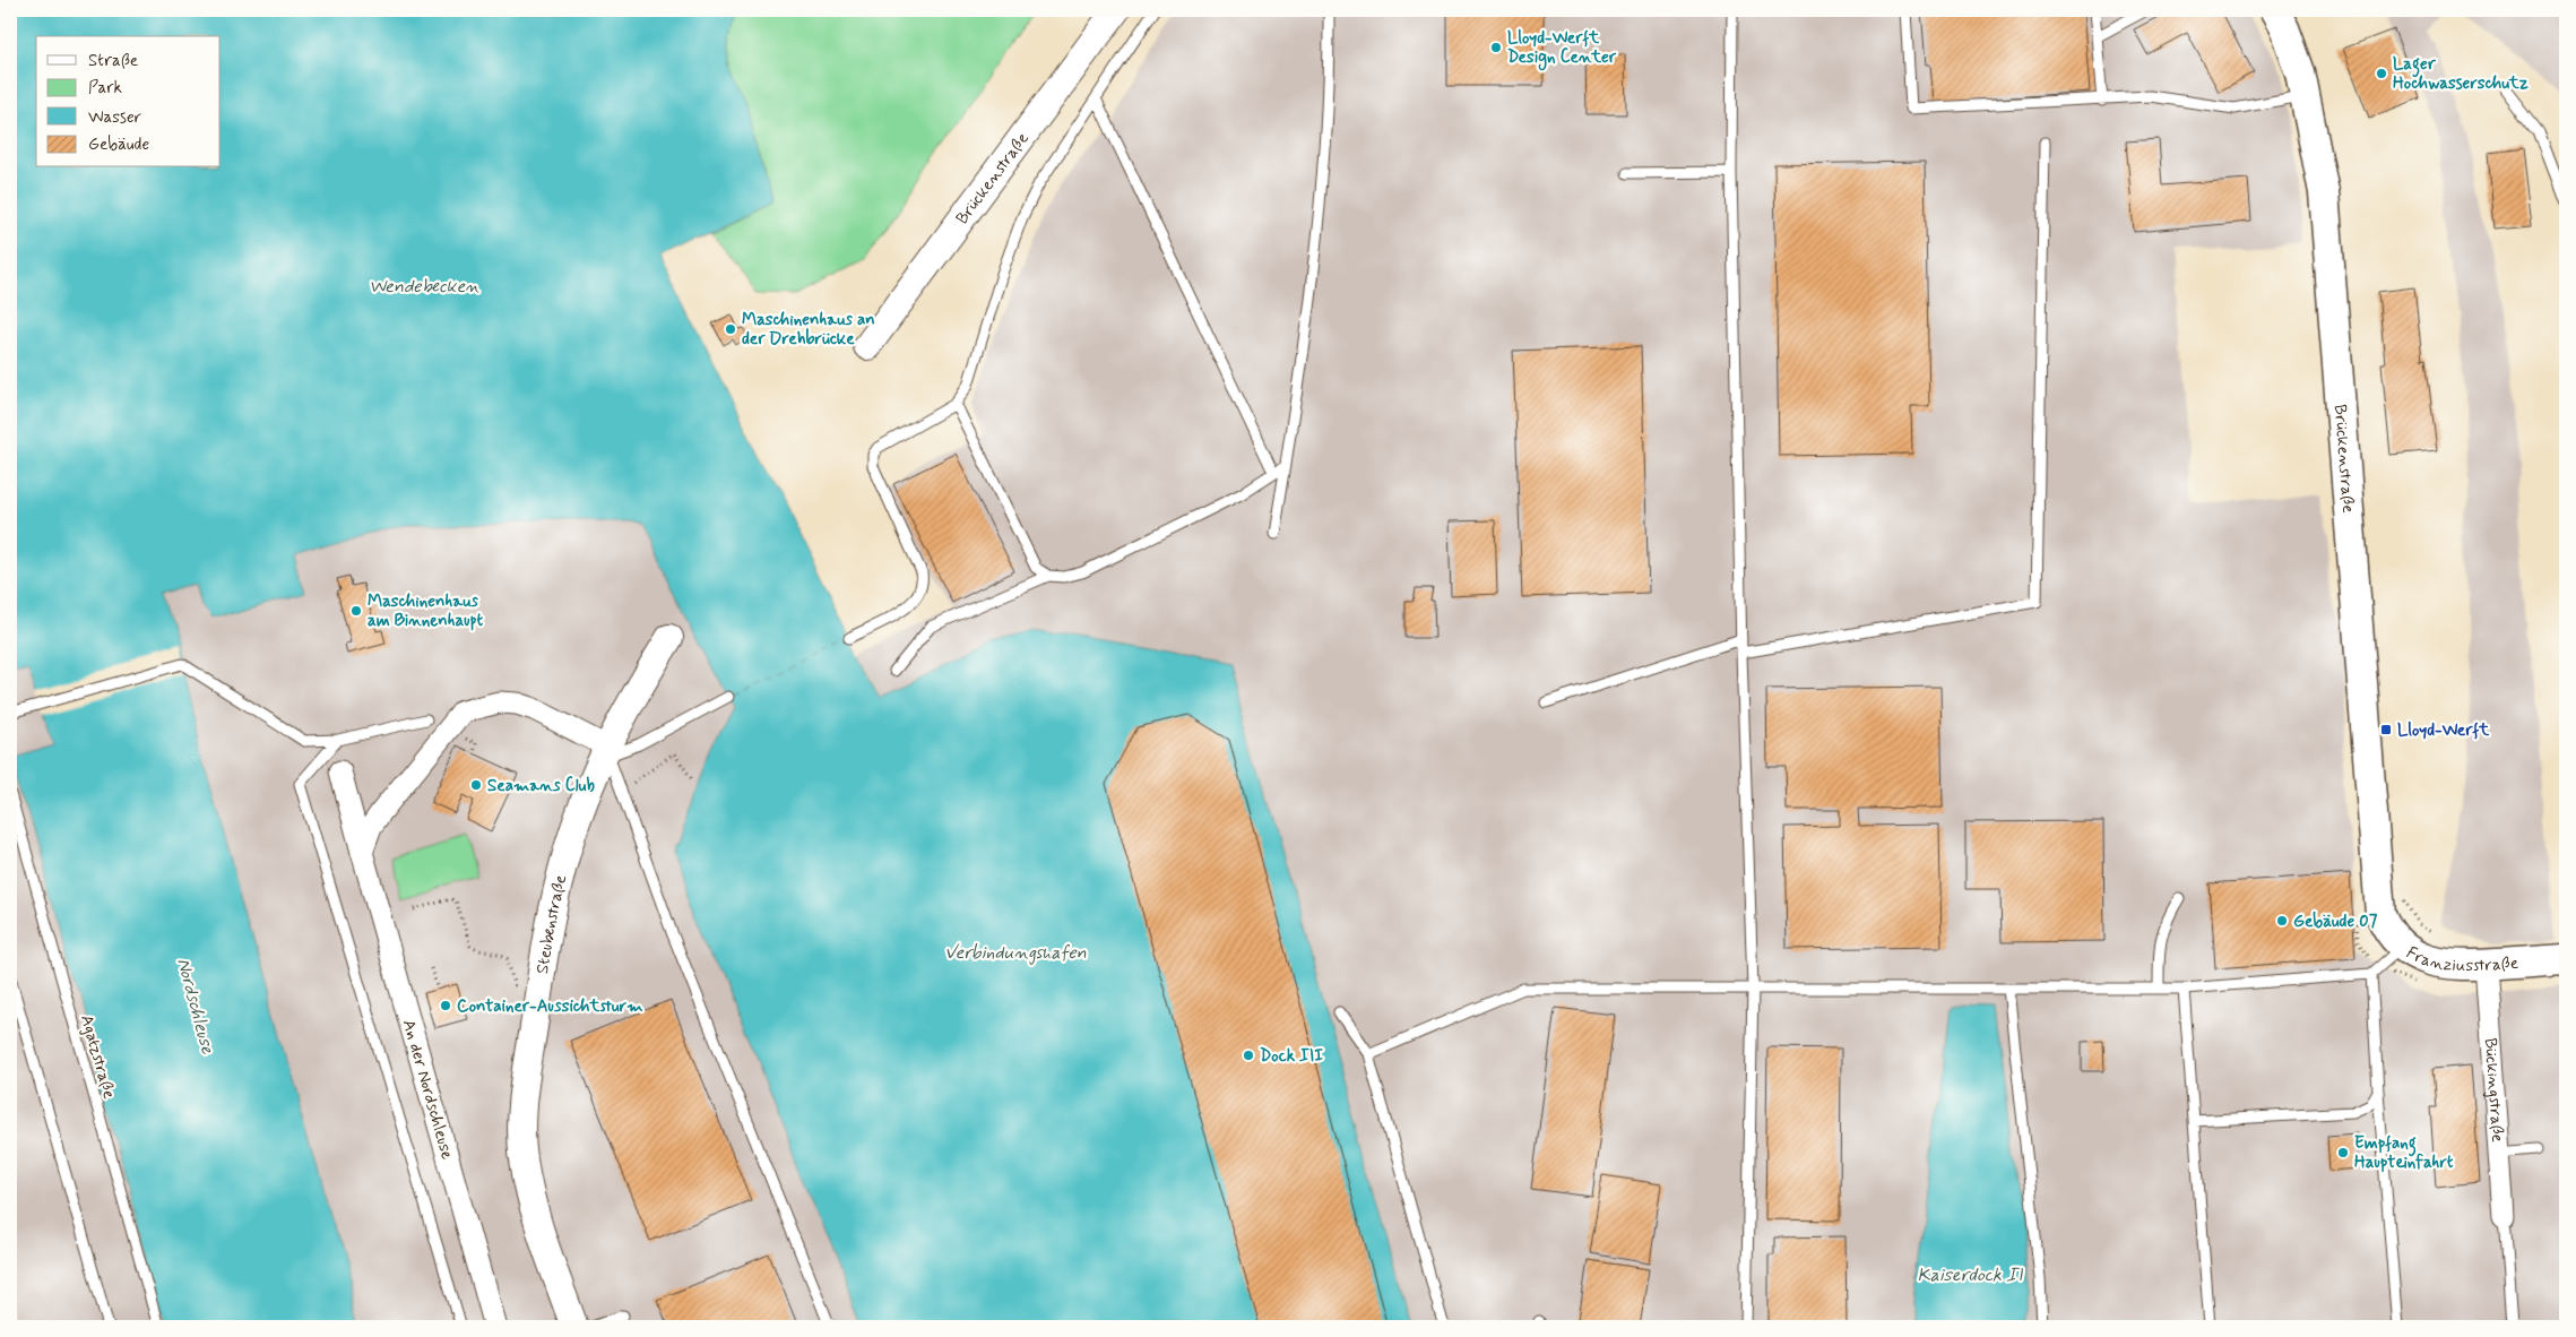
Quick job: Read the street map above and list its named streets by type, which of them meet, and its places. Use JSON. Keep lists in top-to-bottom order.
{
  "streets": {
    "main road": ["Brückenstraße", "Franziusstraße"],
    "street": ["Steubenstraße", "An der Nordschleuse", "Bückingstraße"],
    "lane": ["Agatzstraße"]
  },
  "crossings": [
    ["Brückenstraße", "Franziusstraße"],
    ["Franziusstraße", "Bückingstraße"]
  ],
  "water": [
    "Wendebecken",
    "Verbindungshafen",
    "Nordschleuse",
    "Kaiserdock II"
  ],
  "places": {
    "other": [
      "Lloyd-Werft Design Center",
      "Lager Hochwasserschutz",
      "Maschinenhaus an der Drehbrücke",
      "Maschinenhaus am Binnenhaupt",
      "Seamans Club",
      "Gebäude 07",
      "Container-Aussichtsturm",
      "Dock III",
      "Empfang Haupteinfahrt"
    ],
    "transit": ["Lloyd-Werft"]
  },
  "legend": [
    "Straße",
    "Park",
    "Wasser",
    "Gebäude"
  ]
}
